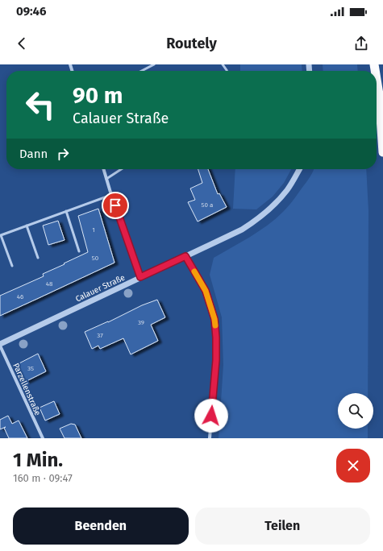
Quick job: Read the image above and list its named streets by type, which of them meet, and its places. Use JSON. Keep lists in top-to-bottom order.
{
  "streets": {
    "street": ["Calauer Straße", "Parzellenstraße"]
  },
  "crossings": [
    ["Calauer Straße", "Parzellenstraße"]
  ],
  "house_numbers": [
    "50 a",
    "1",
    "50",
    "48",
    "46",
    "39",
    "37",
    "35"
  ],
  "page": {
    "status": "09:46",
    "header": "Routely",
    "turn": ["90 m", "Calauer Straße"],
    "then": "Dann",
    "heading": ["1 Min.", "160 m · 09:47"],
    "buttons": ["Beenden", "Teilen"]
  }
}
